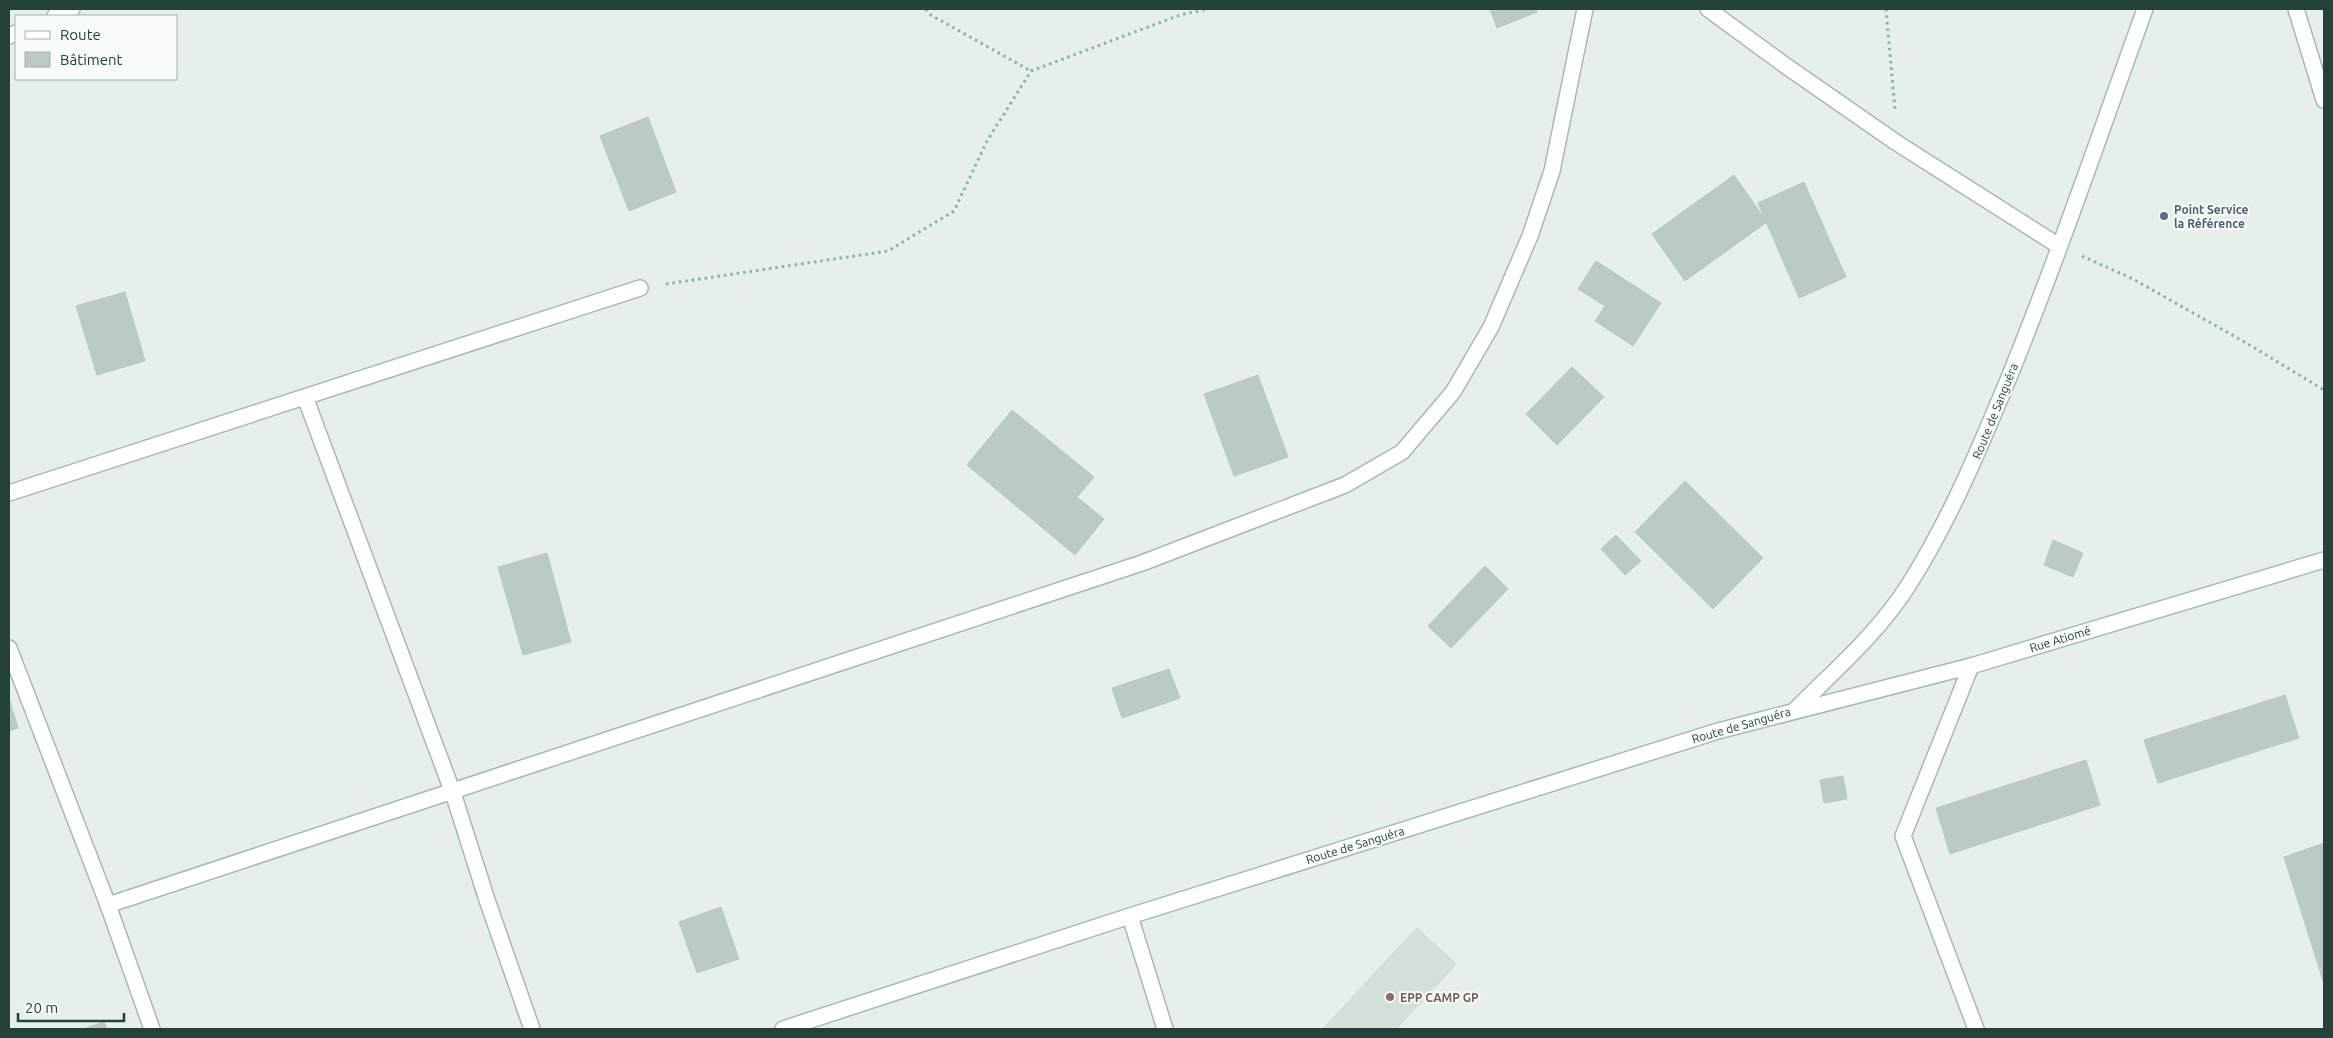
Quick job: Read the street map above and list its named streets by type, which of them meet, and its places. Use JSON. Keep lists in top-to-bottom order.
{
  "streets": {
    "street": ["Route de Sanguéra", "Rue Atiomé"]
  },
  "crossings": [
    ["Route de Sanguéra", "Rue Atiomé"]
  ],
  "places": ["Point Service la Référence", "EPP CAMP GP"],
  "legend": ["Route", "Bâtiment"],
  "scale_bar": "20 m"
}
